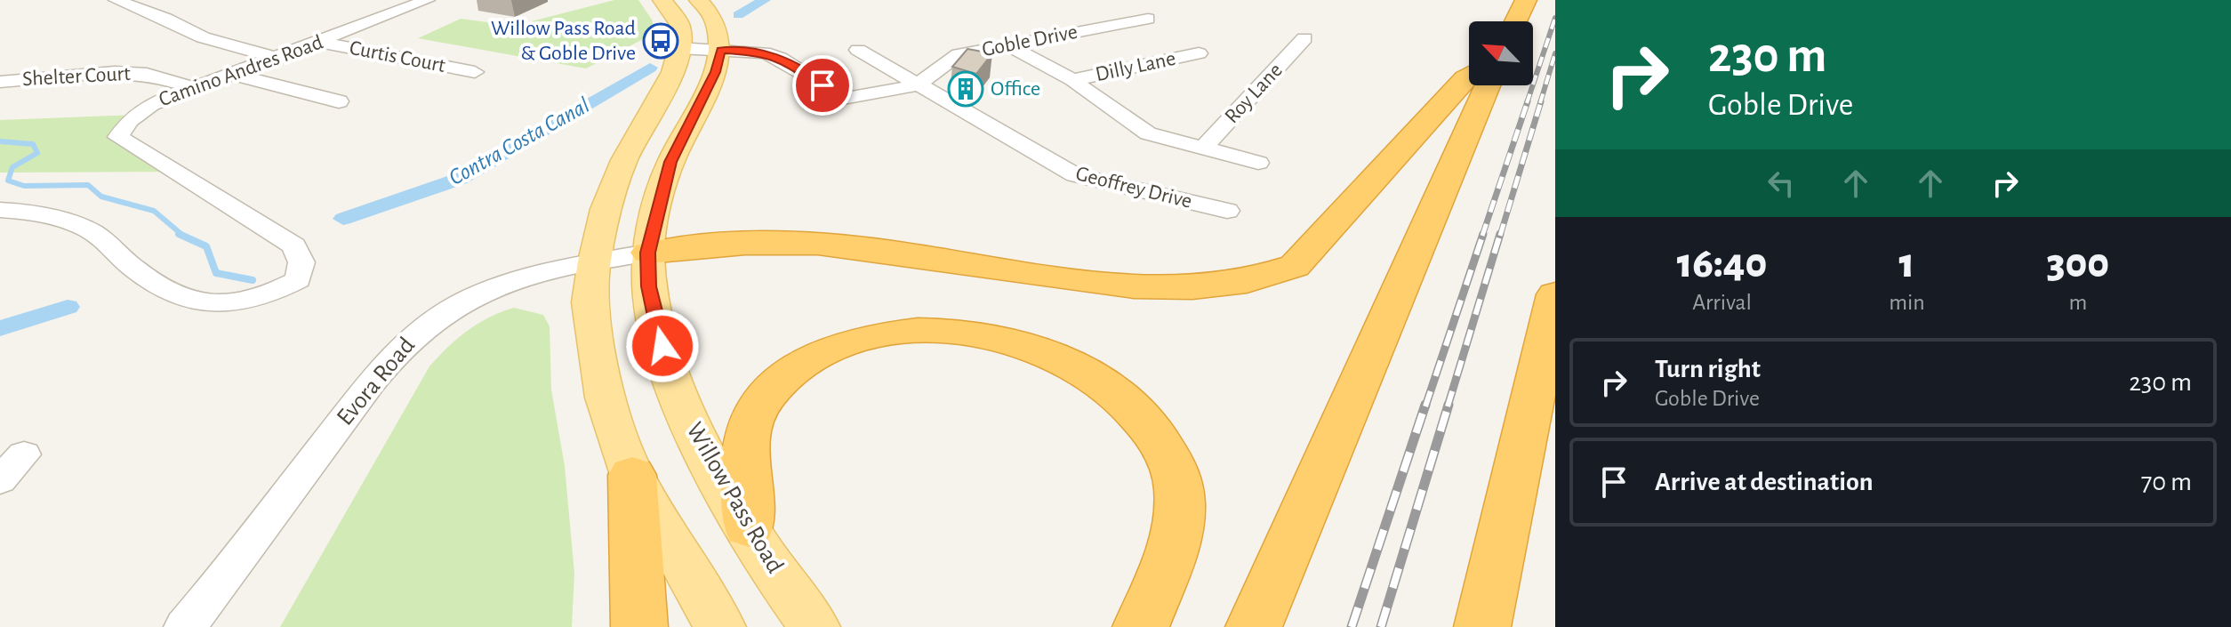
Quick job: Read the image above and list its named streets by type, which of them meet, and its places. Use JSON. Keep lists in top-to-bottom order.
{
  "streets": {
    "main road": ["Willow Pass Road"],
    "street": [
      "Goble Drive",
      "Curtis Court",
      "Dilly Lane",
      "Camino Andres Road",
      "Shelter Court",
      "Roy Lane",
      "Geoffrey Drive",
      "Evora Road"
    ]
  },
  "crossings": [
    ["Goble Drive", "Geoffrey Drive"],
    ["Goble Drive", "Willow Pass Road"],
    ["Curtis Court", "Camino Andres Road"],
    ["Camino Andres Road", "Shelter Court"],
    ["Evora Road", "Willow Pass Road"]
  ],
  "water": ["Contra Costa Canal"],
  "places": {
    "bus stop": ["Willow Pass Road & Goble Drive"],
    "building": ["Office"]
  },
  "north": "top left",
  "page": {
    "turn": ["230 m", "Goble Drive"],
    "eta": [
      "16:40",
      "Arrival",
      "1",
      "min",
      "300",
      "m"
    ],
    "list": [
      {
        "name": "Turn right",
        "note": "Goble Drive",
        "value": "230 m"
      },
      {
        "name": "Arrive at destination",
        "value": "70 m"
      }
    ]
  }
}
